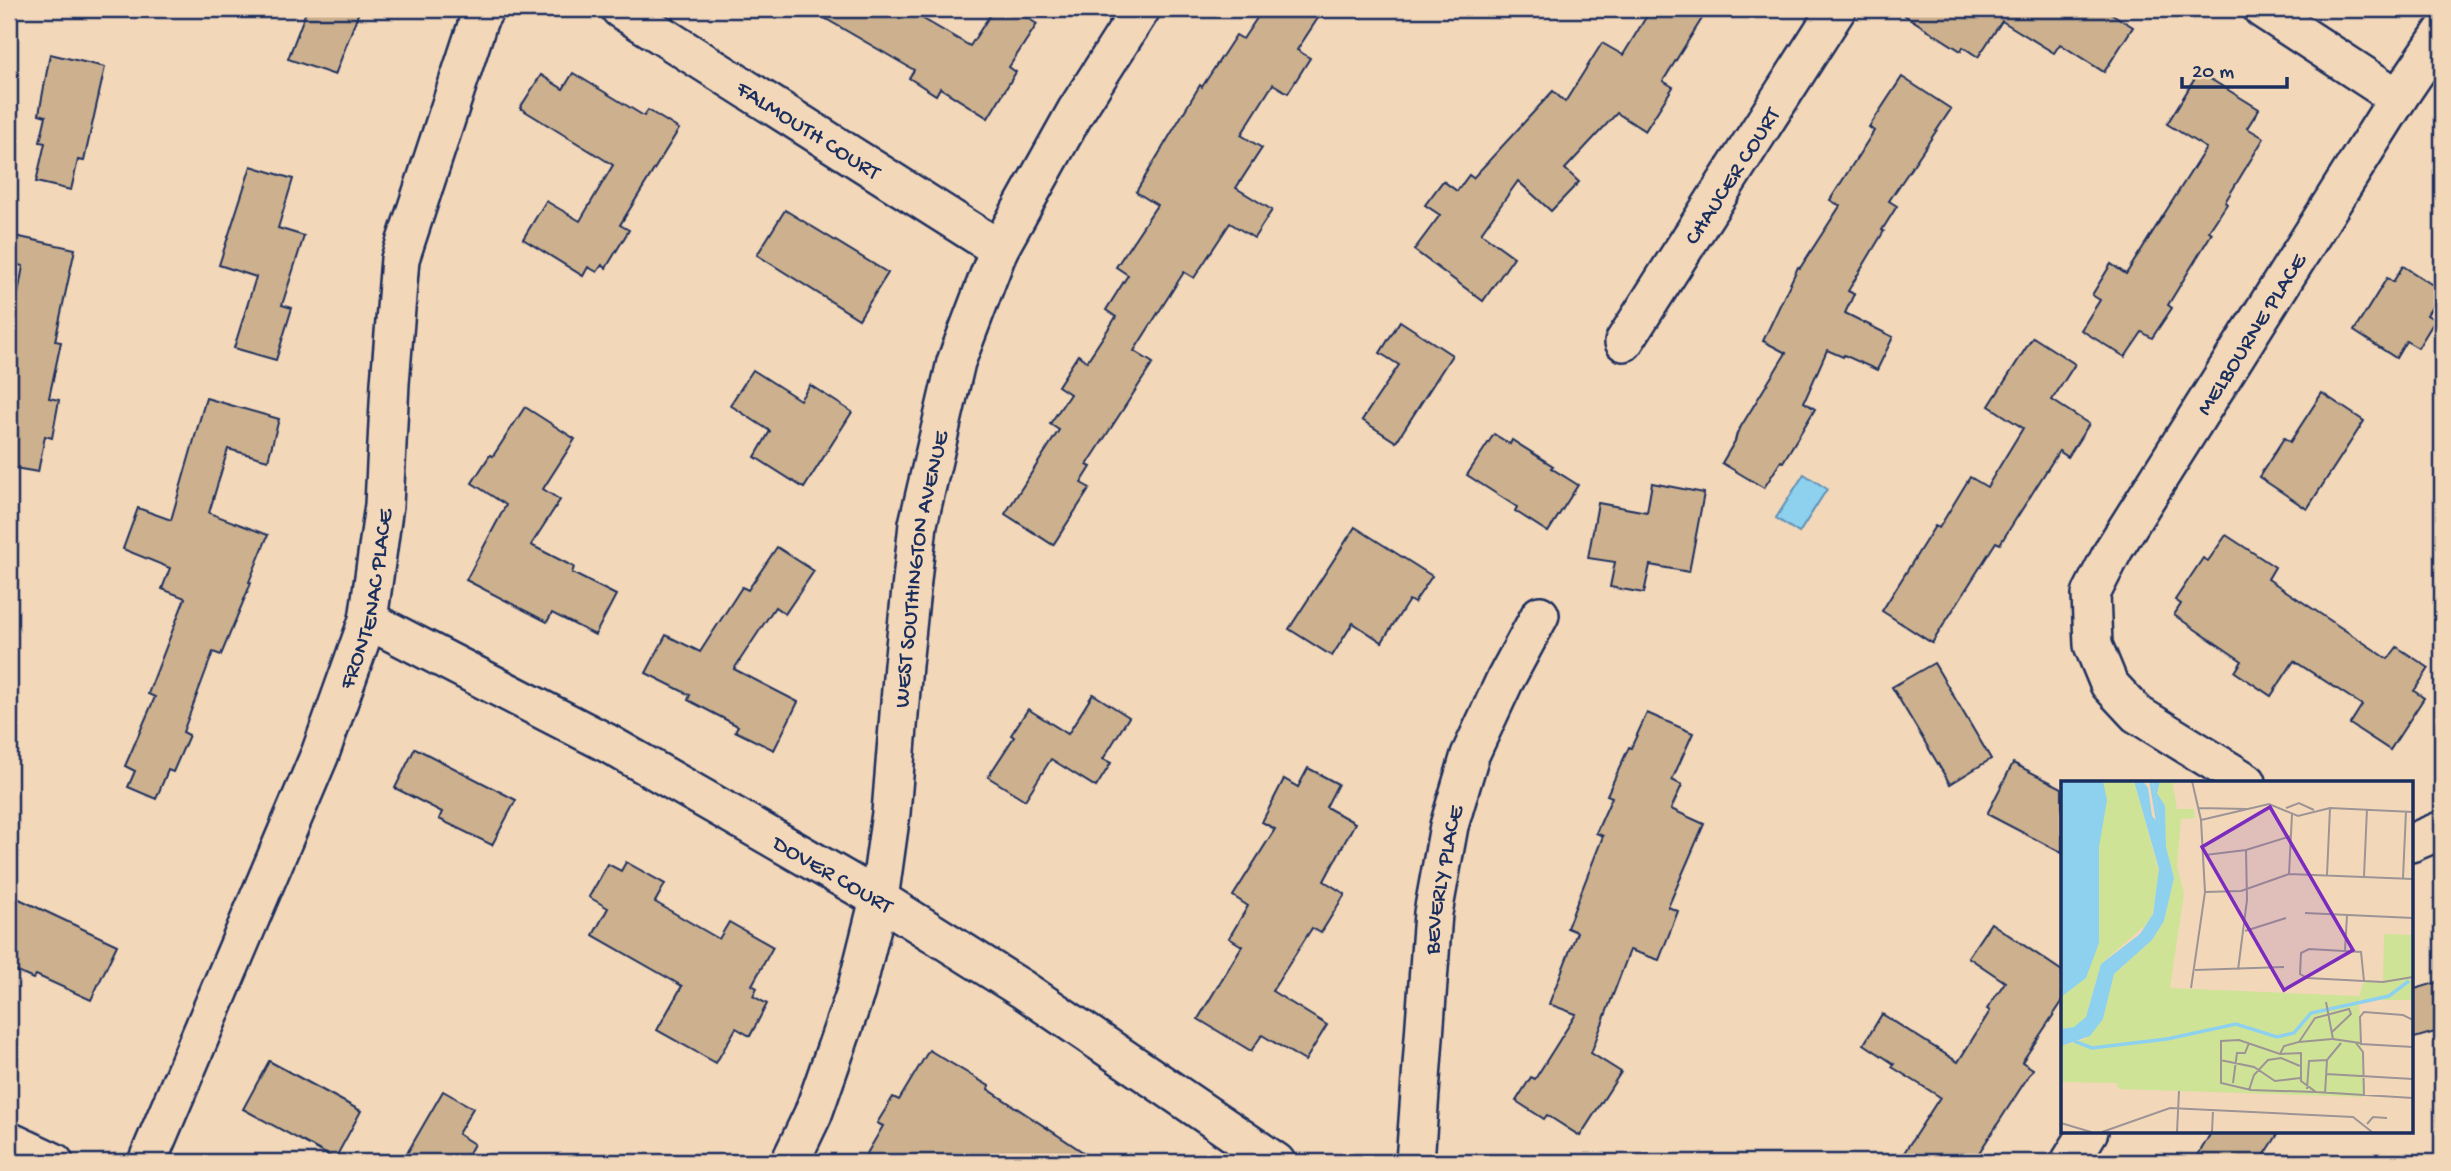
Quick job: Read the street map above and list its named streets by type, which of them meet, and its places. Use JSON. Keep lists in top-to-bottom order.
{
  "streets": {
    "street": [
      "FALMOUTH COURT",
      "CHAUCER COURT",
      "MELBOURNE PLACE",
      "WEST SOUTHINGTON AVENUE",
      "FRONTENAC PLACE",
      "DOVER COURT",
      "BEVERLY PLACE"
    ]
  },
  "crossings": [
    ["FALMOUTH COURT", "WEST SOUTHINGTON AVENUE"],
    ["WEST SOUTHINGTON AVENUE", "DOVER COURT"],
    ["FRONTENAC PLACE", "DOVER COURT"]
  ],
  "scale_bar": "20 m"
}
